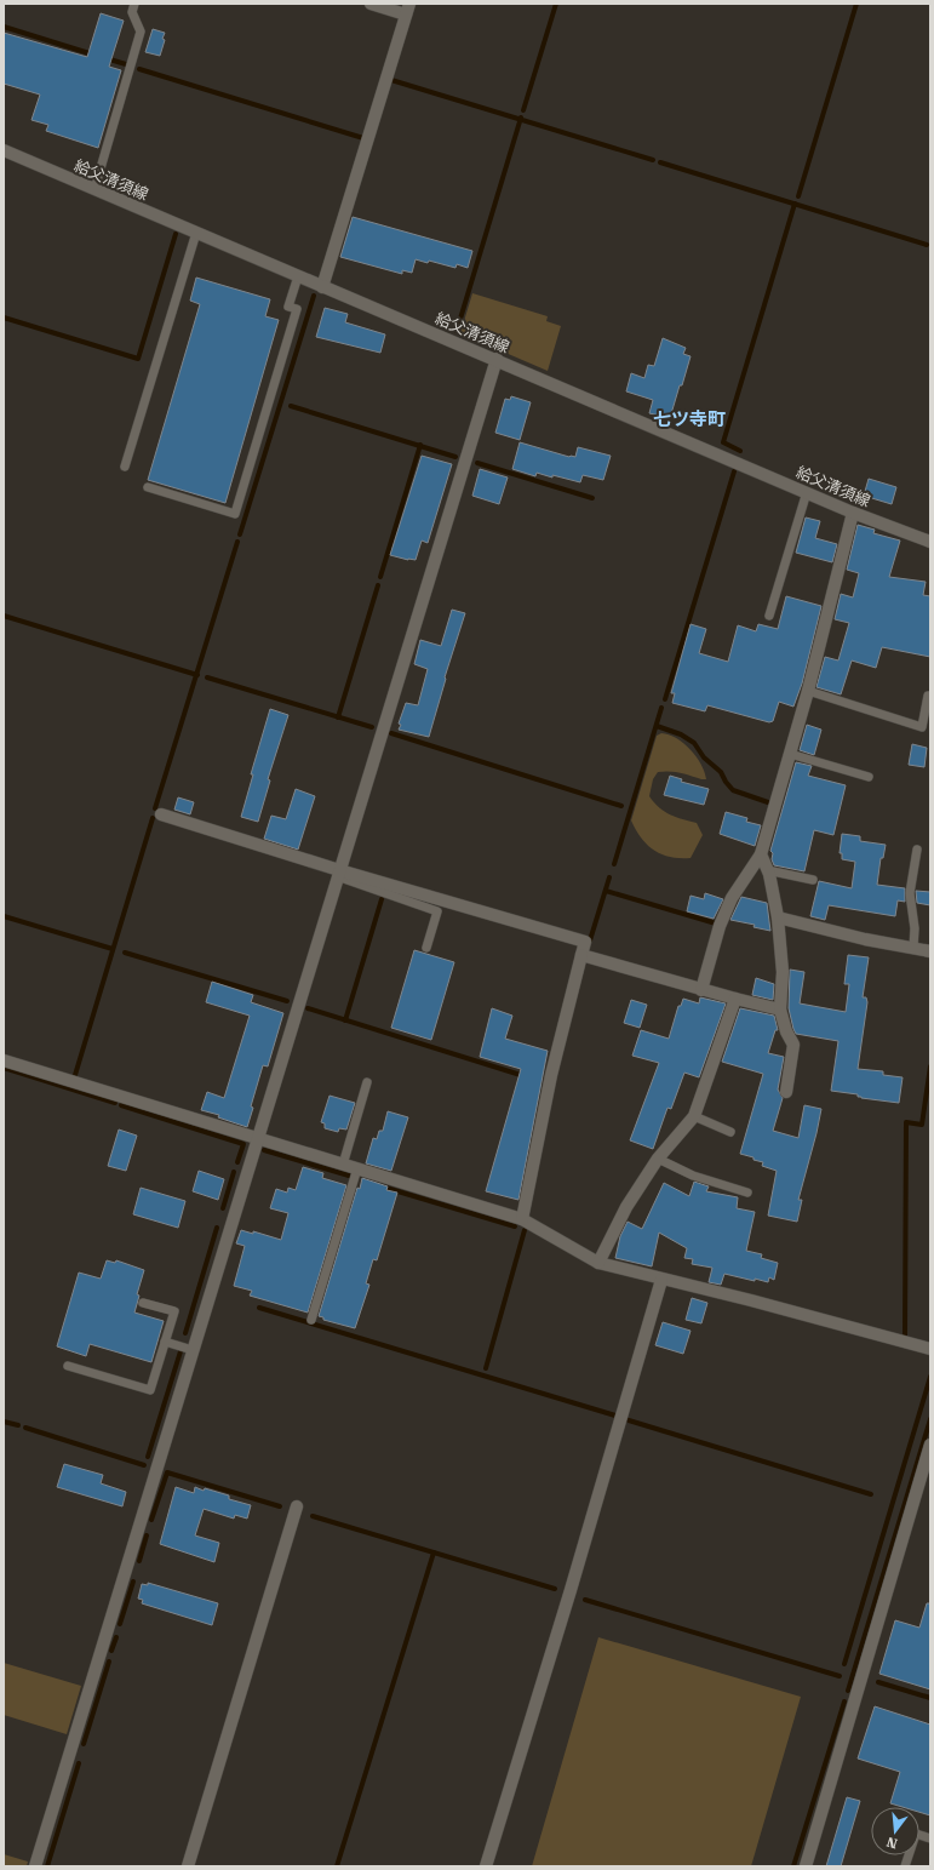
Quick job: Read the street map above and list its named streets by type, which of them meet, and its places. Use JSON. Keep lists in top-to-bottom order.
{
  "streets": {
    "street": ["給父清須線"]
  },
  "districts": ["七ツ寺町"],
  "north": "bottom"
}
